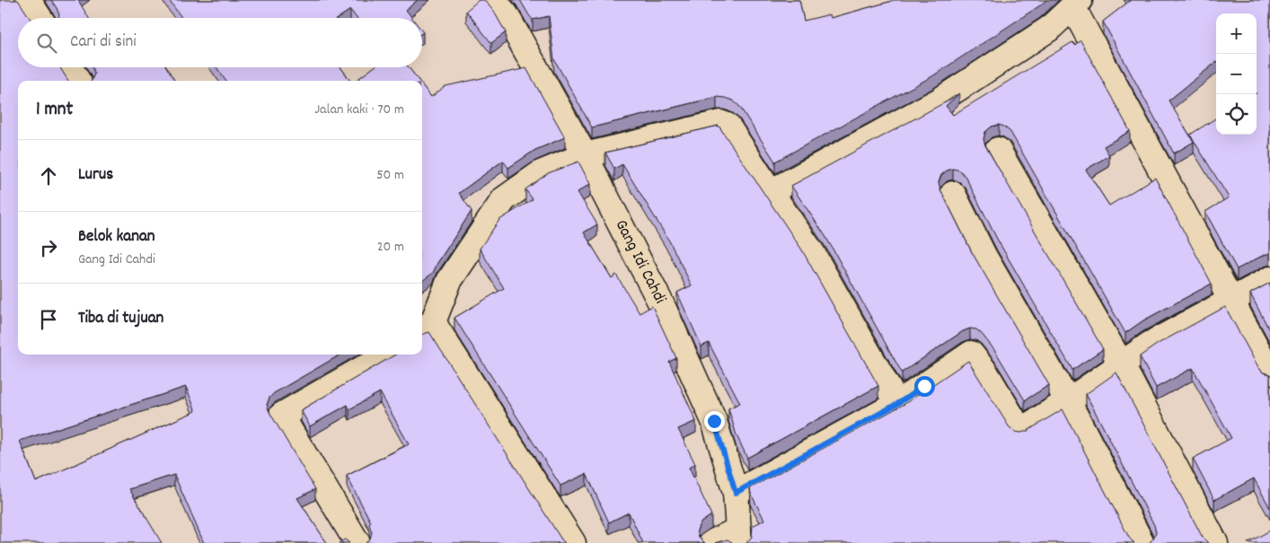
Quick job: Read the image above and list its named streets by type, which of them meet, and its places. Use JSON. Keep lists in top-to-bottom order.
{
  "streets": {
    "street": ["Gang Idi Cahdi"]
  },
  "page": {
    "map_buttons": ["+", "−"],
    "search": "Cari di sini",
    "heading": ["1 mnt", "Jalan kaki · 70 m"],
    "list": [
      ["Lurus", "50 m"],
      ["Belok kanan", "Gang Idi Cahdi", "20 m"],
      "Tiba di tujuan"
    ]
  }
}
